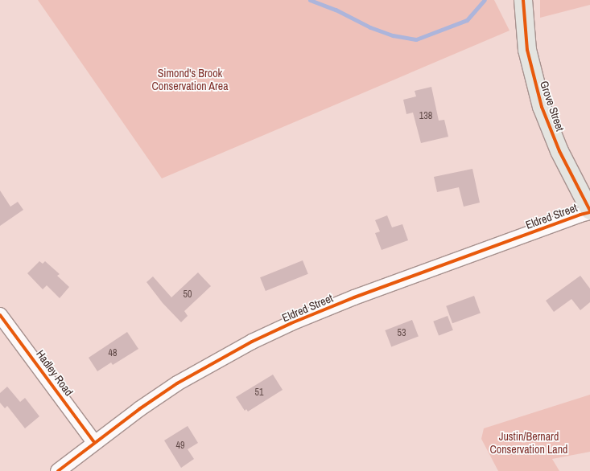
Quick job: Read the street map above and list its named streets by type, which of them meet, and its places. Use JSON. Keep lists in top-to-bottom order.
{
  "streets": {
    "main road": ["Grove Street"],
    "street": ["Eldred Street", "Hadley Road"]
  },
  "crossings": [
    ["Grove Street", "Eldred Street"],
    ["Eldred Street", "Hadley Road"]
  ],
  "parks": ["Simond's Brook Conservation Area", "Justin/Bernard Conservation Land"],
  "house_numbers": [
    "138",
    "50",
    "53",
    "48",
    "51",
    "49"
  ]
}
